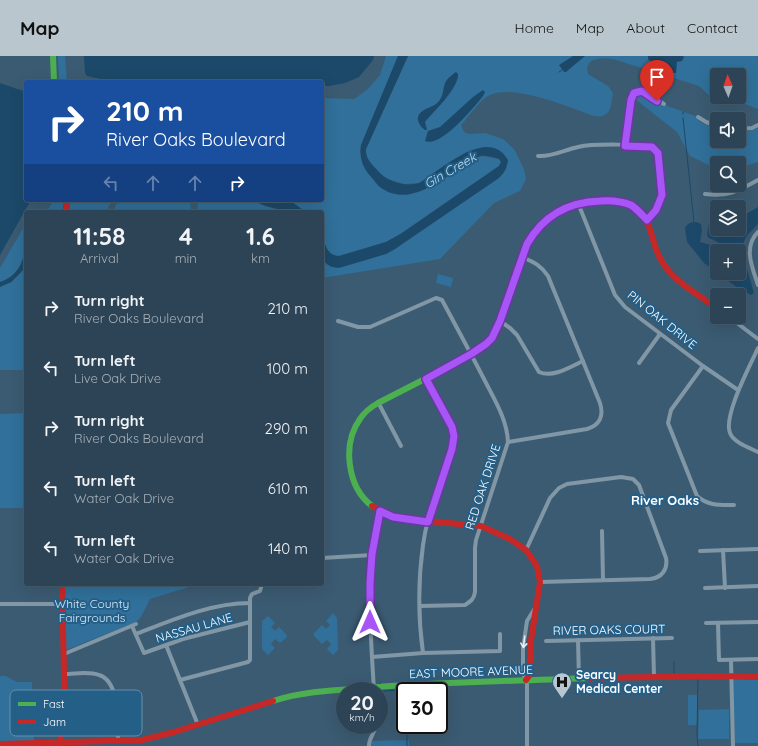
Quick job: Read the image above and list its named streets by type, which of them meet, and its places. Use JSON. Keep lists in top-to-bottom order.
{
  "streets": {
    "street": [
      "PIN OAK DRIVE",
      "RED OAK DRIVE",
      "NASSAU LANE",
      "RIVER OAKS COURT",
      "EAST MOORE AVENUE"
    ]
  },
  "districts": ["River Oaks"],
  "water": ["Gin Creek"],
  "parks": ["White County Fairgrounds"],
  "places": {
    "hospital": ["Searcy Medical Center"]
  },
  "legend": ["Fast", "Jam"],
  "north": "top",
  "page": {
    "header": "Map",
    "nav": [
      "Home",
      "Map",
      "About",
      "Contact"
    ],
    "map_buttons": ["+", "−"],
    "turn": ["210 m", "River Oaks Boulevard"],
    "eta": [
      "11:58",
      "Arrival",
      "4",
      "min",
      "1.6",
      "km"
    ],
    "list": [
      {
        "name": "Turn right",
        "note": "River Oaks Boulevard",
        "value": "210 m"
      },
      {
        "name": "Turn left",
        "note": "Live Oak Drive",
        "value": "100 m"
      },
      {
        "name": "Turn right",
        "note": "River Oaks Boulevard",
        "value": "290 m"
      },
      {
        "name": "Turn left",
        "note": "Water Oak Drive",
        "value": "610 m"
      },
      {
        "name": "Turn left",
        "note": "Water Oak Drive",
        "value": "140 m"
      }
    ],
    "speed": "20 km/h",
    "limit": "30"
  }
}
